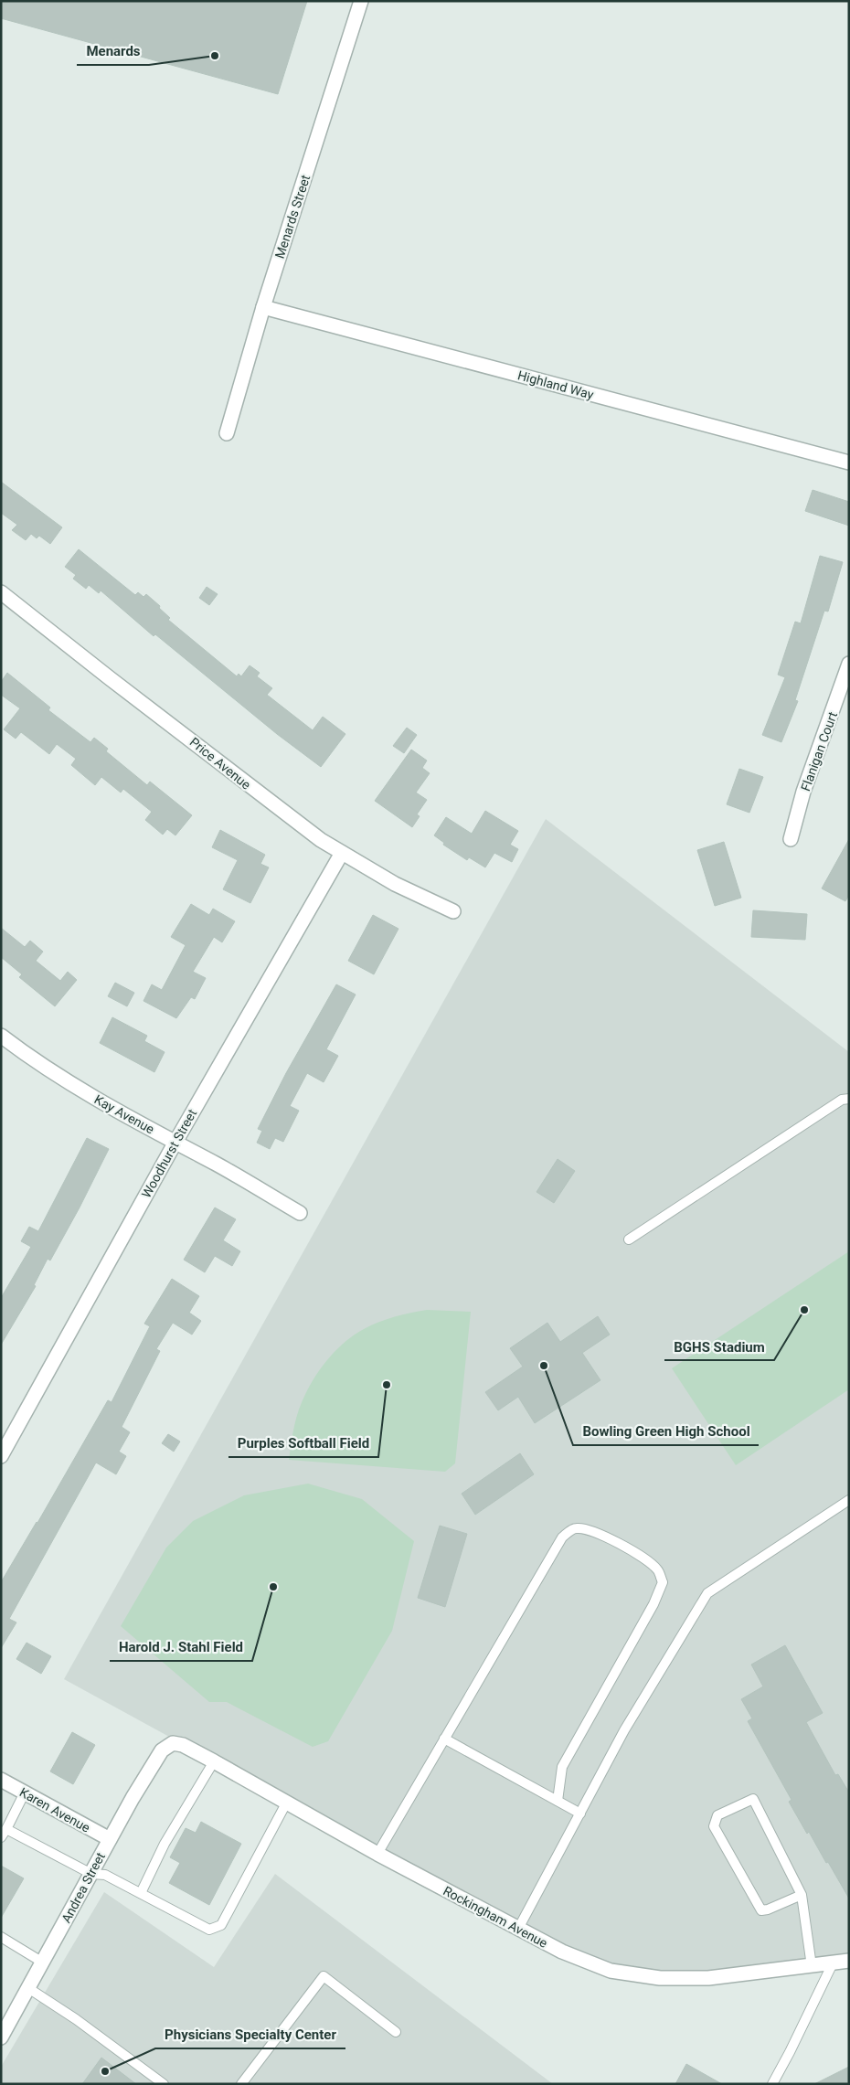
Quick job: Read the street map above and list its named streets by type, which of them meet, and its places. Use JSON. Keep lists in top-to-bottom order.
{
  "streets": {
    "street": [
      "Menards Street",
      "Highland Way",
      "Flanigan Court",
      "Price Avenue",
      "Kay Avenue",
      "Woodhurst Street",
      "Karen Avenue",
      "Andrea Street",
      "Rockingham Avenue"
    ]
  },
  "crossings": [
    ["Menards Street", "Highland Way"],
    ["Price Avenue", "Woodhurst Street"],
    ["Kay Avenue", "Woodhurst Street"],
    ["Karen Avenue", "Andrea Street"],
    ["Andrea Street", "Rockingham Avenue"]
  ],
  "places": [
    "Menards",
    "BGHS Stadium",
    "Bowling Green High School",
    "Purples Softball Field",
    "Harold J. Stahl Field",
    "Physicians Specialty Center"
  ]
}
